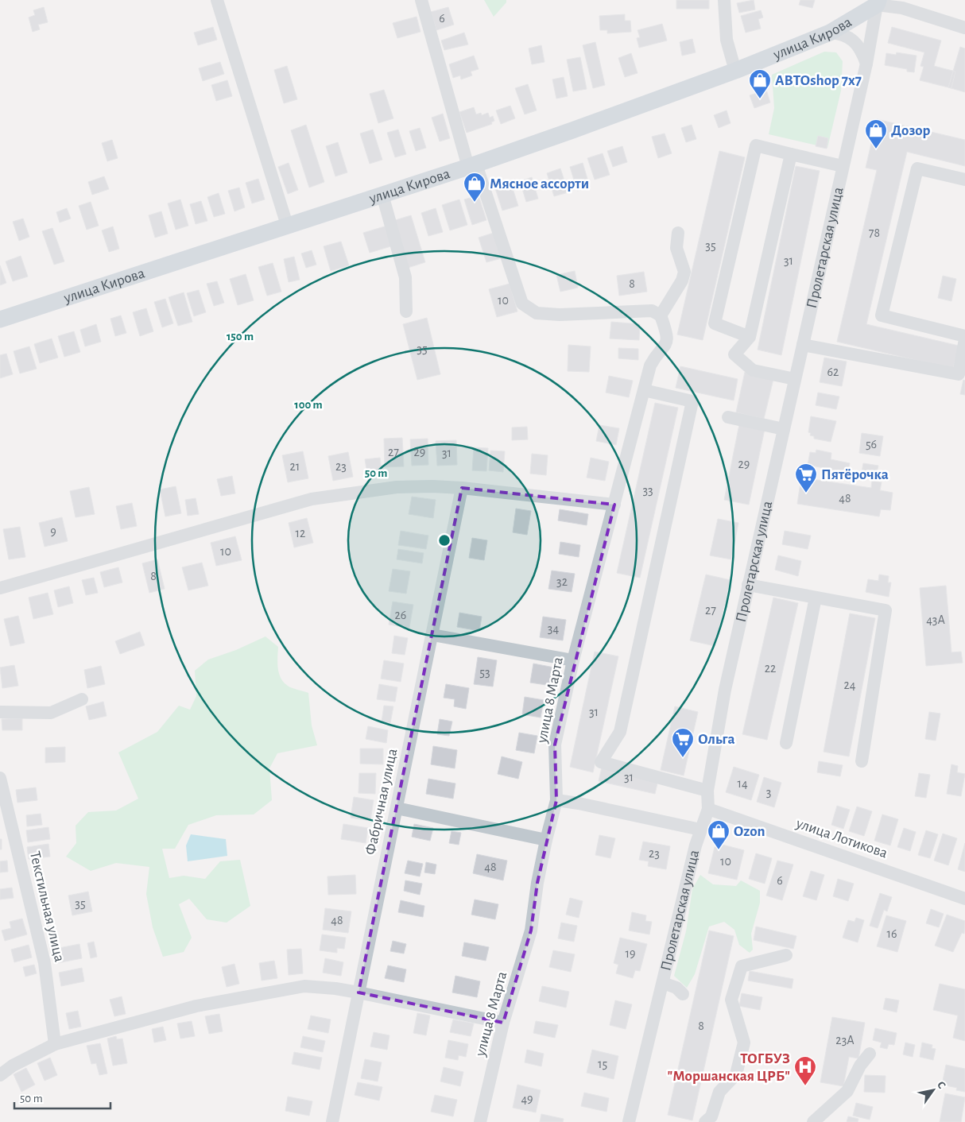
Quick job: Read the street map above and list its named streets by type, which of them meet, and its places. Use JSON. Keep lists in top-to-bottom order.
{
  "streets": {
    "main road": ["улица Кирова"],
    "street": [
      "Пролетарская улица",
      "улица 8 Марта",
      "Фабричная улица",
      "улица Лотикова",
      "Текстильная улица"
    ]
  },
  "crossings": [
    ["улица Кирова", "Пролетарская улица"],
    ["Пролетарская улица", "улица Лотикова"]
  ],
  "places": {
    "shop": [
      "АВТОshop 7x7",
      "Дозор",
      "Мясное ассорти",
      "Ozon"
    ],
    "supermarket": ["Пятёрочка", "Ольга"],
    "hospital": ["ТОГБУЗ \"Моршанская ЦРБ\""]
  },
  "house_numbers": [
    "6",
    "78",
    "35",
    "31",
    "8",
    "10",
    "35",
    "62",
    "56",
    "27",
    "29",
    "31",
    "29",
    "21",
    "23",
    "33",
    "48",
    "9",
    "12",
    "10",
    "8",
    "32",
    "27",
    "26",
    "43А",
    "34",
    "22",
    "53",
    "24",
    "31",
    "31",
    "14",
    "3",
    "23",
    "10",
    "48",
    "6",
    "35",
    "48",
    "16",
    "19",
    "8",
    "23А",
    "15",
    "49"
  ],
  "scale_bar": "50 m",
  "north": "top right",
  "rings": ["150 m", "100 m", "50 m"]
}
